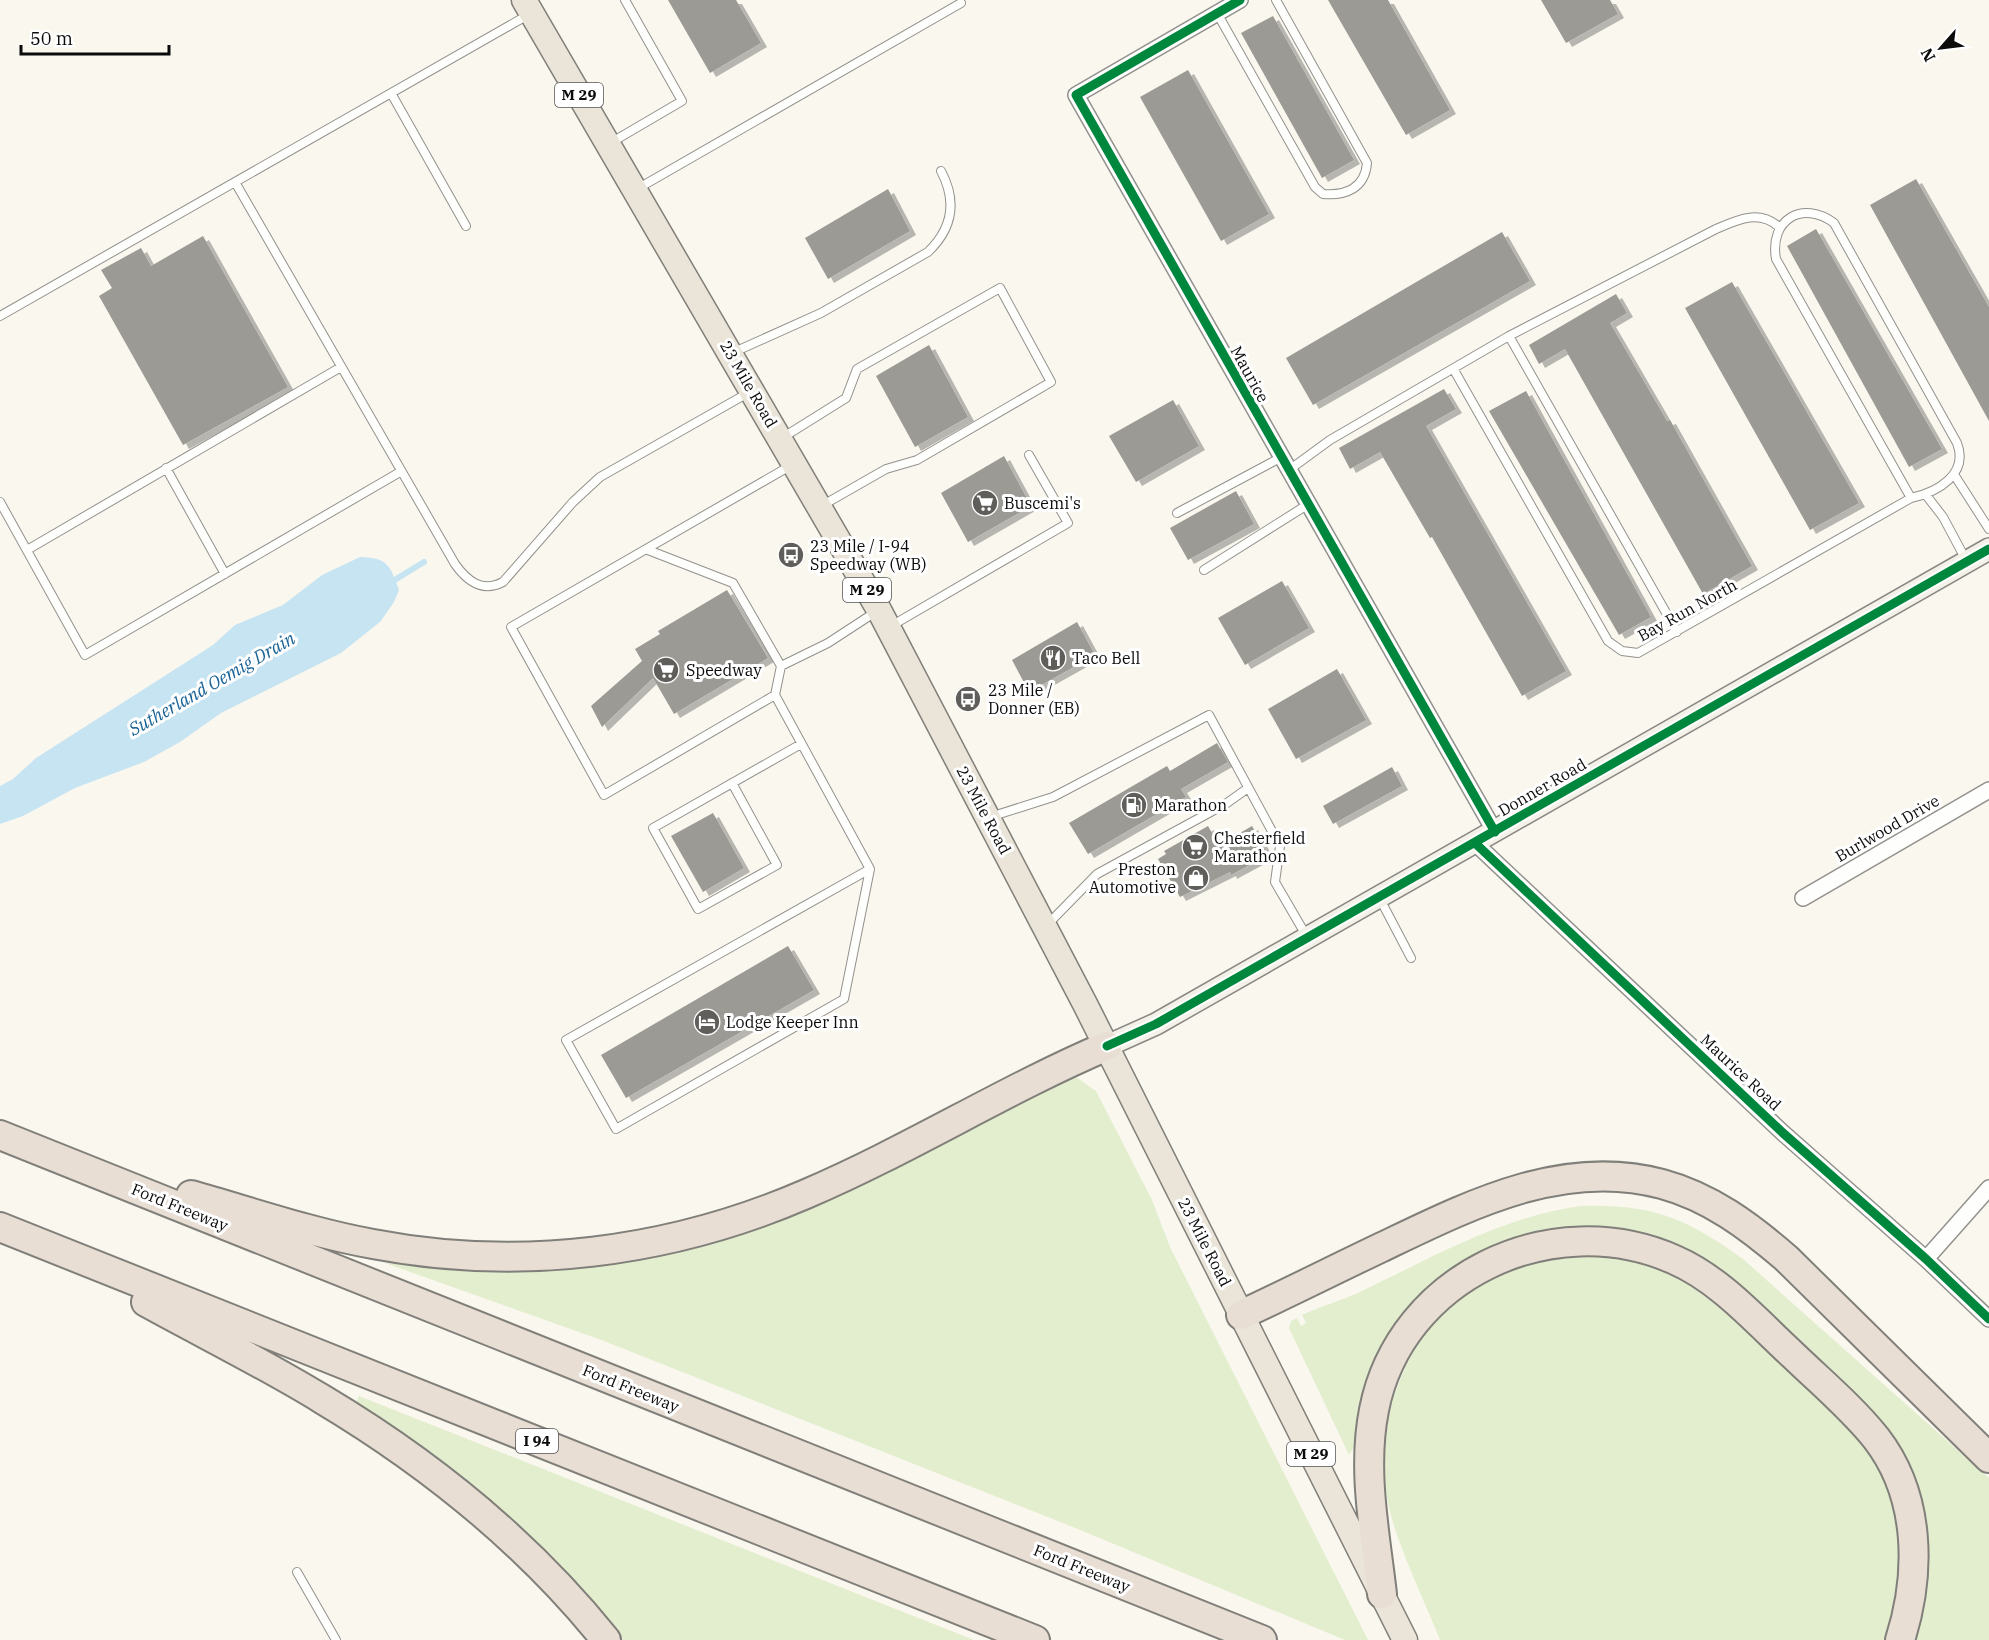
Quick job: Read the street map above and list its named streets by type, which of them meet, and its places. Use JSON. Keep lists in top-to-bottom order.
{
  "streets": {
    "highway": ["Ford Freeway", "I 94"],
    "main road": ["M 29", "23 Mile Road"],
    "street": [
      "Maurice",
      "Donner Road",
      "Burlwood Drive",
      "Maurice Road"
    ],
    "lane": ["Bay Run North"]
  },
  "crossings": [
    ["Maurice", "Donner Road"],
    ["23 Mile Road", "Donner Road"],
    ["Donner Road", "Maurice Road"]
  ],
  "water": ["Sutherland Oemig Drain"],
  "places": {
    "supermarket": ["Buscemi's", "Speedway", "Chesterfield Marathon"],
    "bus stop": ["23 Mile / I-94 Speedway (WB)", "23 Mile / Donner (EB)"],
    "restaurant": ["Taco Bell"],
    "fuel station": ["Marathon"],
    "shop": ["Preston Automotive"],
    "hotel": ["Lodge Keeper Inn"]
  },
  "scale_bar": "50 m",
  "north": "bottom left"
}
